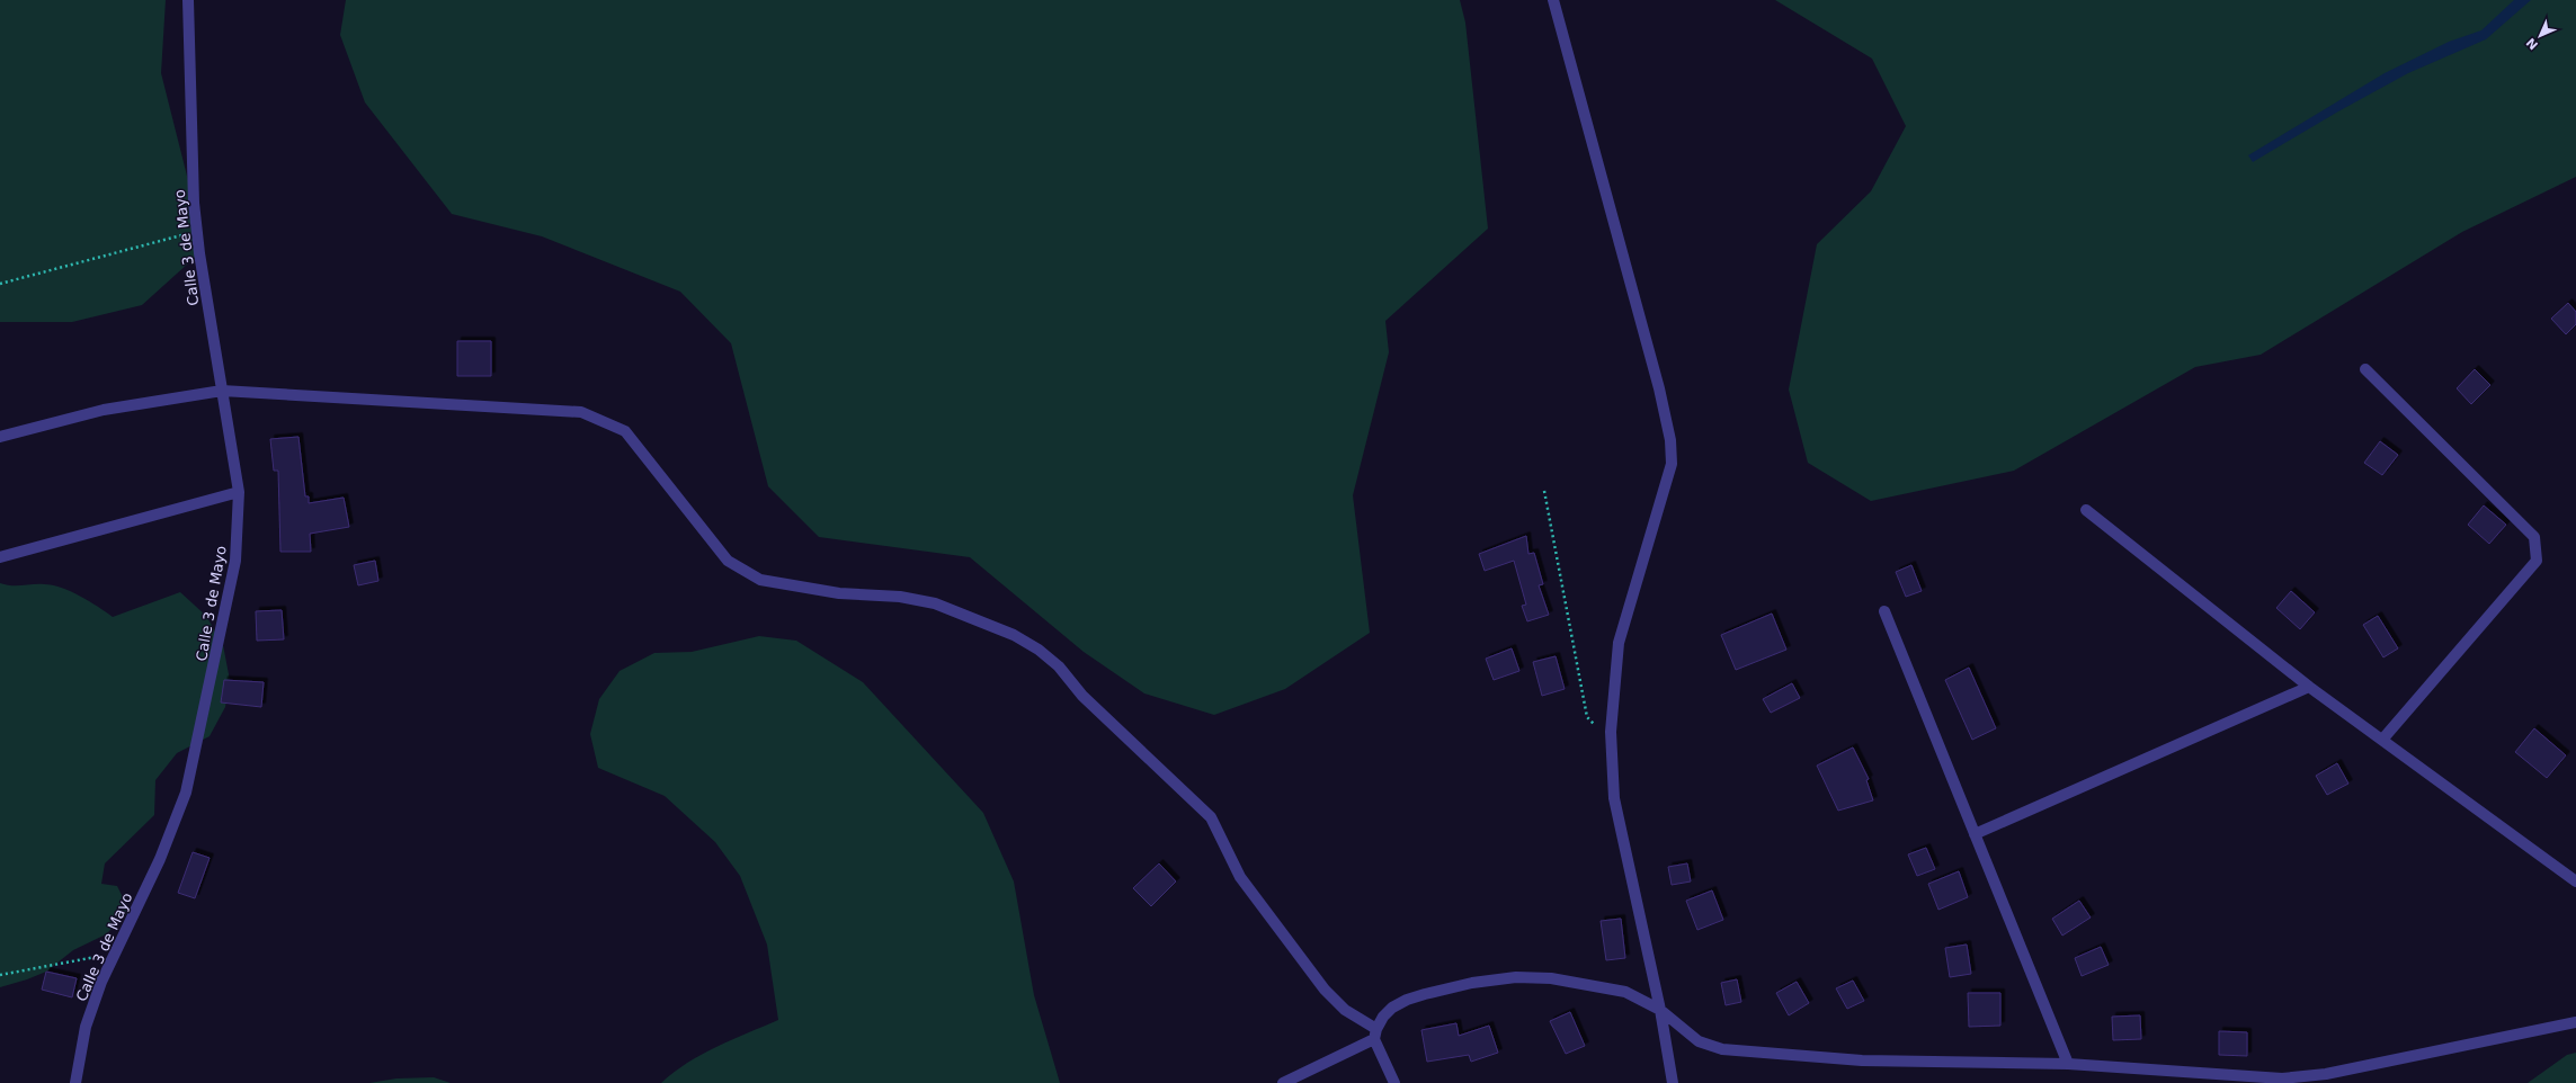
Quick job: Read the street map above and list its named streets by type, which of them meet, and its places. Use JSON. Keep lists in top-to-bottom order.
{
  "streets": {
    "street": ["Calle 3 de Mayo"]
  },
  "north": "bottom left"
}
